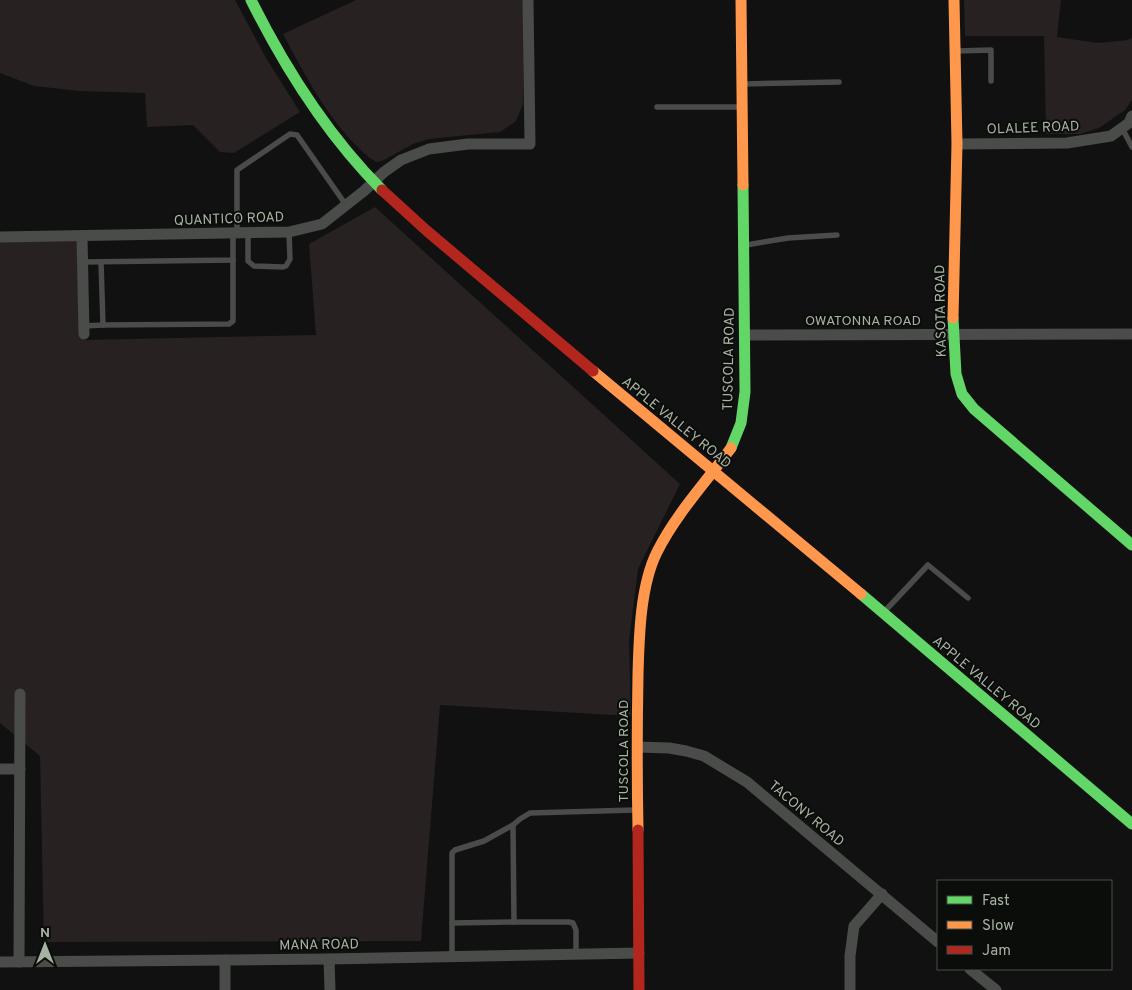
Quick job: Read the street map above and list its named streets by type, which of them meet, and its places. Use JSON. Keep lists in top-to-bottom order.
{
  "streets": {
    "street": [
      "OLALEE ROAD",
      "QUANTICO ROAD",
      "KASOTA ROAD",
      "OWATONNA ROAD",
      "TUSCOLA ROAD",
      "APPLE VALLEY ROAD",
      "TACONY ROAD",
      "MANA ROAD"
    ]
  },
  "crossings": [
    ["OLALEE ROAD", "KASOTA ROAD"],
    ["QUANTICO ROAD", "APPLE VALLEY ROAD"],
    ["KASOTA ROAD", "OWATONNA ROAD"],
    ["OWATONNA ROAD", "TUSCOLA ROAD"],
    ["TUSCOLA ROAD", "APPLE VALLEY ROAD"],
    ["TUSCOLA ROAD", "TACONY ROAD"],
    ["TUSCOLA ROAD", "MANA ROAD"]
  ],
  "legend": ["Fast", "Slow", "Jam"],
  "north": "top"
}
